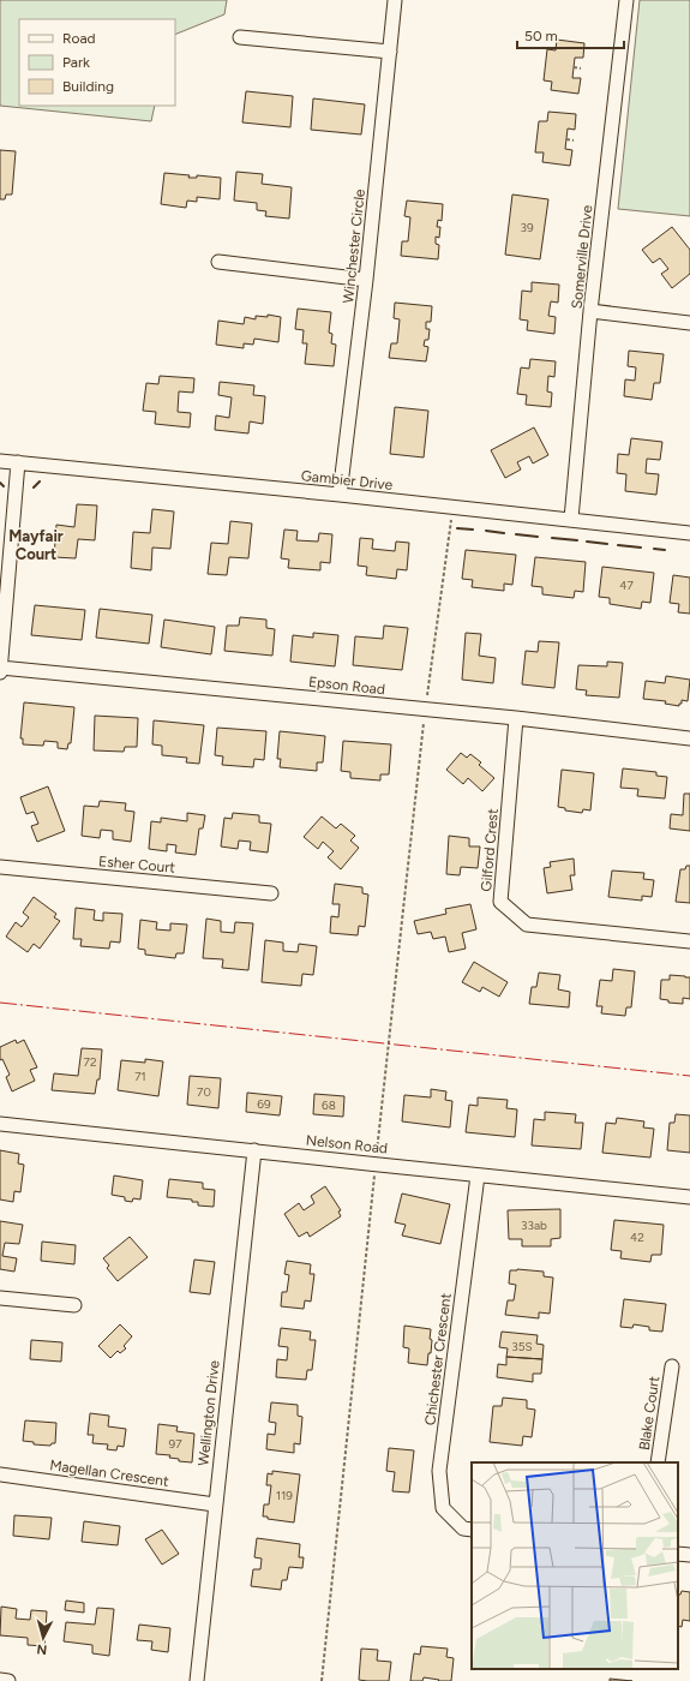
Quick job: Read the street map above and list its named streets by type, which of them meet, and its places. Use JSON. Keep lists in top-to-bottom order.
{
  "streets": {
    "street": [
      "Winchester Circle",
      "Somerville Drive",
      "Gambier Drive",
      "Epson Road",
      "Gilford Crest",
      "Esher Court",
      "Nelson Road",
      "Chichester Crescent",
      "Wellington Drive",
      "Blake Court",
      "Magellan Crescent"
    ]
  },
  "crossings": [
    ["Winchester Circle", "Gambier Drive"],
    ["Somerville Drive", "Gambier Drive"],
    ["Epson Road", "Gilford Crest"],
    ["Nelson Road", "Chichester Crescent"],
    ["Nelson Road", "Wellington Drive"],
    ["Wellington Drive", "Magellan Crescent"]
  ],
  "districts": ["Mayfair Court"],
  "house_numbers": [
    "39",
    "47",
    "72",
    "71",
    "70",
    "69",
    "68",
    "33ab",
    "42",
    "35S",
    "97",
    "119"
  ],
  "legend": ["Road", "Park", "Building"],
  "scale_bar": "50 m",
  "north": "bottom"
}
